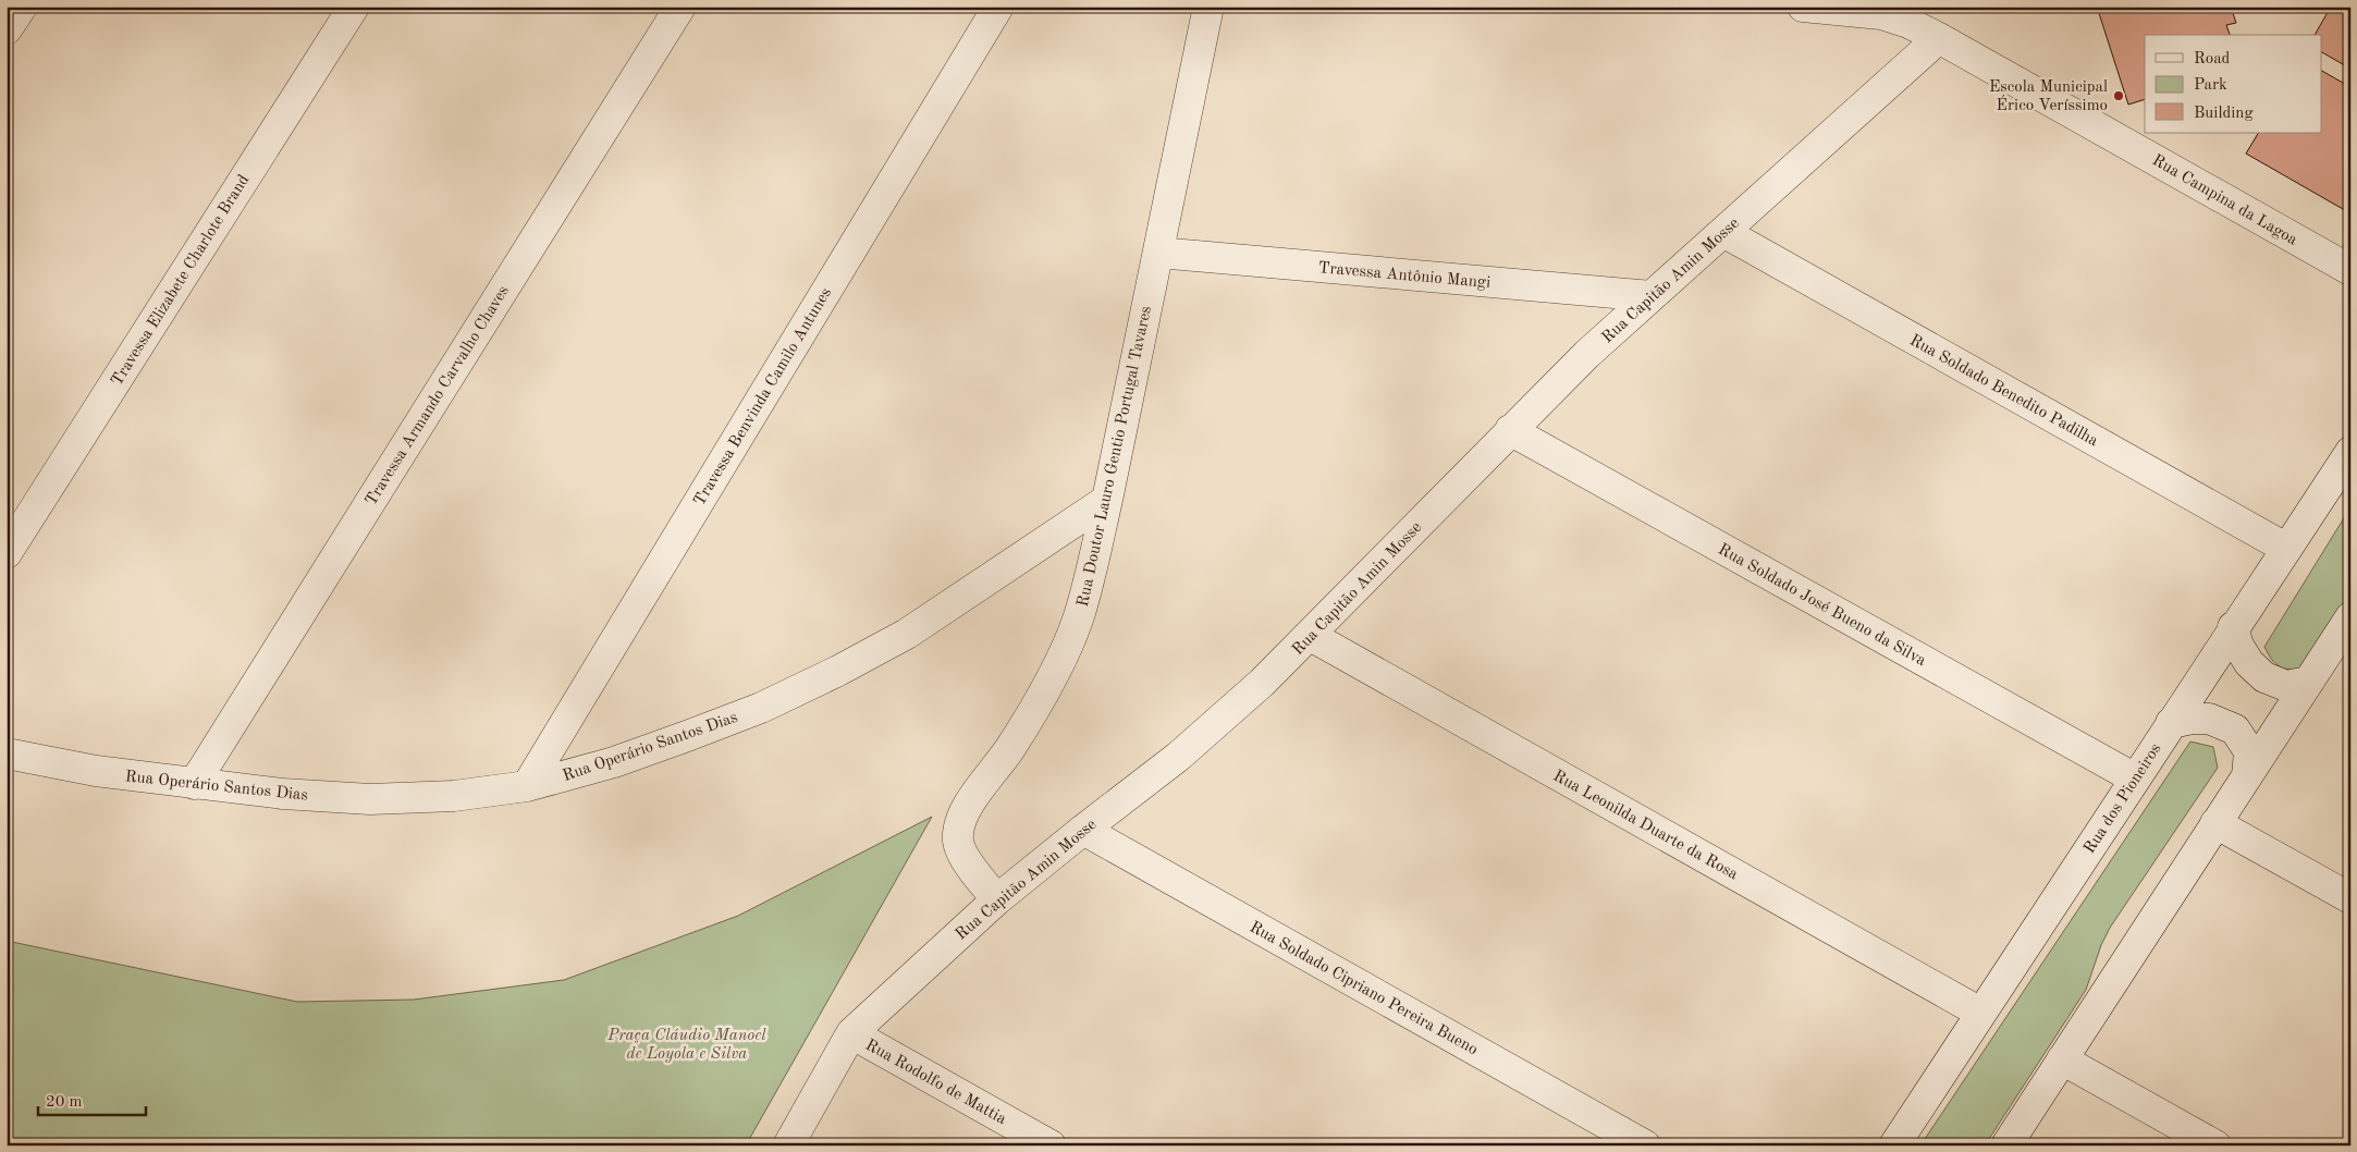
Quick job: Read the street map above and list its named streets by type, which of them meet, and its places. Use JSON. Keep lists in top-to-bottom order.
{
  "streets": {
    "street": [
      "Rua Campina da Lagoa",
      "Travessa Antônio Mangi",
      "Travessa Elizabete Charlote Brand",
      "Rua Capitão Amin Mosse",
      "Rua Soldado Benedito Padilha",
      "Travessa Armando Carvalho Chaves",
      "Travessa Benvinda Camilo Antunes",
      "Rua Doutor Lauro Gentio Portugal Tavares",
      "Rua Soldado José Bueno da Silva",
      "Rua Operário Santos Dias",
      "Rua dos Pioneiros",
      "Rua Leonilda Duarte da Rosa",
      "Rua Soldado Cipriano Pereira Bueno",
      "Rua Rodolfo de Mattia"
    ]
  },
  "crossings": [
    ["Rua Campina da Lagoa", "Rua Capitão Amin Mosse"],
    ["Travessa Antônio Mangi", "Rua Capitão Amin Mosse"],
    ["Travessa Antônio Mangi", "Rua Doutor Lauro Gentio Portugal Tavares"],
    ["Rua Capitão Amin Mosse", "Rua Soldado Benedito Padilha"],
    ["Rua Capitão Amin Mosse", "Rua Doutor Lauro Gentio Portugal Tavares"],
    ["Rua Capitão Amin Mosse", "Rua Soldado José Bueno da Silva"],
    ["Rua Capitão Amin Mosse", "Rua Leonilda Duarte da Rosa"],
    ["Rua Capitão Amin Mosse", "Rua Soldado Cipriano Pereira Bueno"],
    ["Rua Capitão Amin Mosse", "Rua Rodolfo de Mattia"],
    ["Rua Soldado Benedito Padilha", "Rua dos Pioneiros"],
    ["Travessa Armando Carvalho Chaves", "Rua Operário Santos Dias"],
    ["Travessa Benvinda Camilo Antunes", "Rua Operário Santos Dias"],
    ["Rua Doutor Lauro Gentio Portugal Tavares", "Rua Operário Santos Dias"],
    ["Rua Soldado José Bueno da Silva", "Rua dos Pioneiros"],
    ["Rua dos Pioneiros", "Rua Leonilda Duarte da Rosa"]
  ],
  "parks": ["Praça Cláudio Manoel de Loyola e Silva"],
  "places": ["Escola Municipal Érico Veríssimo"],
  "legend": ["Road", "Park", "Building"],
  "scale_bar": "20 m"
}
